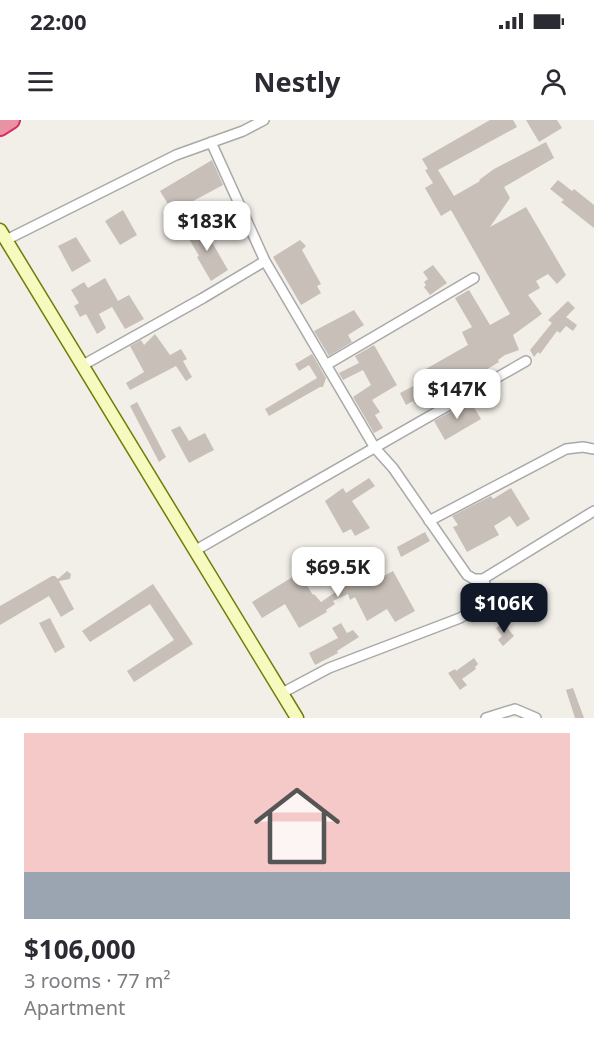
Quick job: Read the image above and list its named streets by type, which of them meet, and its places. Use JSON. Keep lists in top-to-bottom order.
{
  "page": {
    "status": "22:00",
    "header": "Nestly",
    "price": [
      "$183K",
      "$147K",
      "$69.5K",
      "$106K"
    ],
    "list": [
      {
        "name": "$106,000",
        "note": "3 rooms · 77 m² · Apartment"
      }
    ]
  }
}
